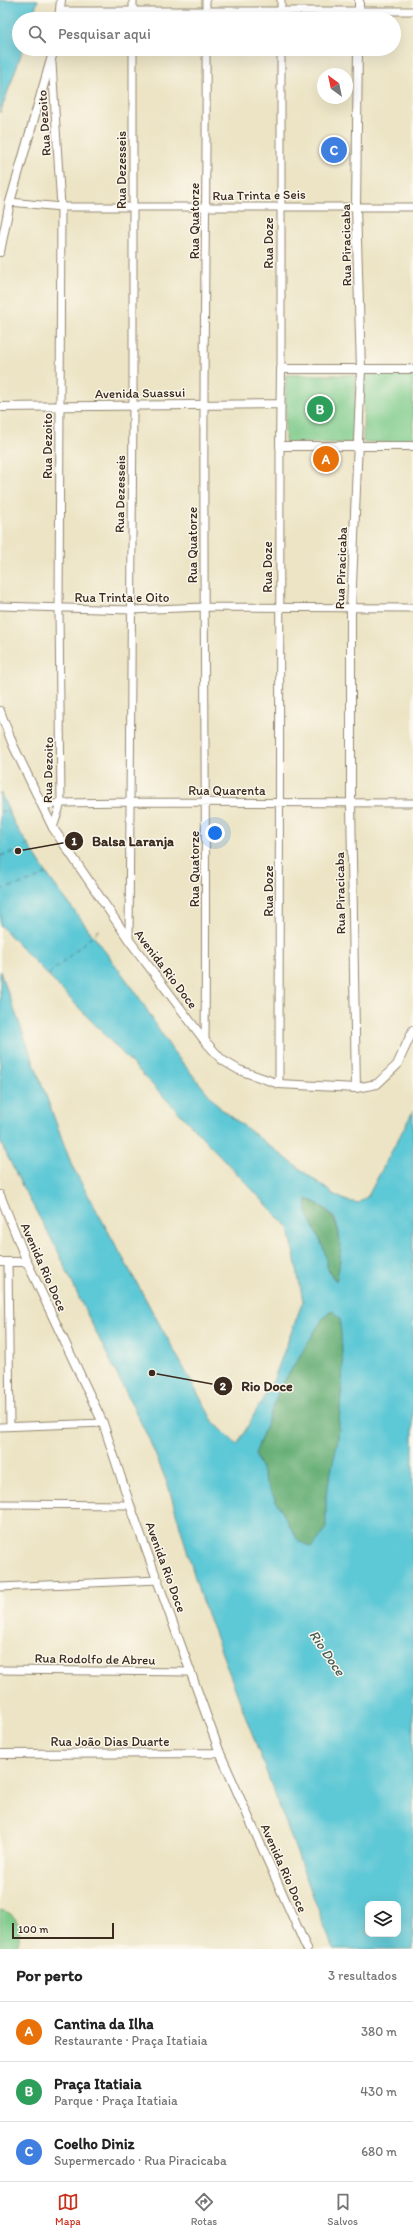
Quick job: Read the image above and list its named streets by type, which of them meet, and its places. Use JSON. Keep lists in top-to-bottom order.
{
  "streets": {
    "street": [
      "Rua Dezoito",
      "Rua Dezesseis",
      "Rua Trinta e Seis",
      "Rua Quatorze",
      "Rua Doze",
      "Rua Piracicaba",
      "Avenida Suassui",
      "Rua Trinta e Oito",
      "Rua Quarenta",
      "Avenida Rio Doce",
      "Rua Rodolfo de Abreu",
      "Rua João Dias Duarte"
    ]
  },
  "crossings": [
    ["Rua Dezoito", "Rua Trinta e Seis"],
    ["Rua Dezoito", "Avenida Suassui"],
    ["Rua Dezoito", "Rua Trinta e Oito"],
    ["Rua Dezoito", "Rua Quarenta"],
    ["Rua Dezoito", "Avenida Rio Doce"],
    ["Rua Dezesseis", "Rua Trinta e Seis"],
    ["Rua Dezesseis", "Avenida Suassui"],
    ["Rua Dezesseis", "Rua Trinta e Oito"],
    ["Rua Dezesseis", "Rua Quarenta"],
    ["Rua Dezesseis", "Avenida Rio Doce"],
    ["Rua Trinta e Seis", "Rua Quatorze"],
    ["Rua Trinta e Seis", "Rua Doze"],
    ["Rua Trinta e Seis", "Rua Piracicaba"],
    ["Rua Quatorze", "Avenida Suassui"],
    ["Rua Quatorze", "Rua Trinta e Oito"],
    ["Rua Quatorze", "Rua Quarenta"],
    ["Rua Quatorze", "Avenida Rio Doce"],
    ["Rua Doze", "Avenida Suassui"],
    ["Rua Doze", "Rua Trinta e Oito"],
    ["Rua Doze", "Rua Quarenta"],
    ["Rua Doze", "Avenida Rio Doce"],
    ["Rua Piracicaba", "Rua Trinta e Oito"],
    ["Rua Piracicaba", "Rua Quarenta"],
    ["Rua Piracicaba", "Avenida Rio Doce"],
    ["Rua Quarenta", "Avenida Rio Doce"],
    ["Avenida Rio Doce", "Rua Rodolfo de Abreu"],
    ["Avenida Rio Doce", "Rua João Dias Duarte"]
  ],
  "water": ["Rio Doce"],
  "places": ["Balsa Laranja", "Rio Doce"],
  "scale_bar": "100 m",
  "north": "top left",
  "page": {
    "search": "Pesquisar aqui",
    "pins": ["C", "B", "A"],
    "scale": "100 m",
    "heading": ["Por perto", "3 resultados"],
    "list": [
      {
        "mark": "A",
        "name": "Cantina da Ilha",
        "note": "Restaurante · Praça Itatiaia",
        "value": "380 m"
      },
      {
        "mark": "B",
        "name": "Praça Itatiaia",
        "note": "Parque · Praça Itatiaia",
        "value": "430 m"
      },
      {
        "mark": "C",
        "name": "Coelho Diniz",
        "note": "Supermercado · Rua Piracicaba",
        "value": "680 m"
      }
    ],
    "nav": ["Mapa", "Rotas", "Salvos"]
  }
}
